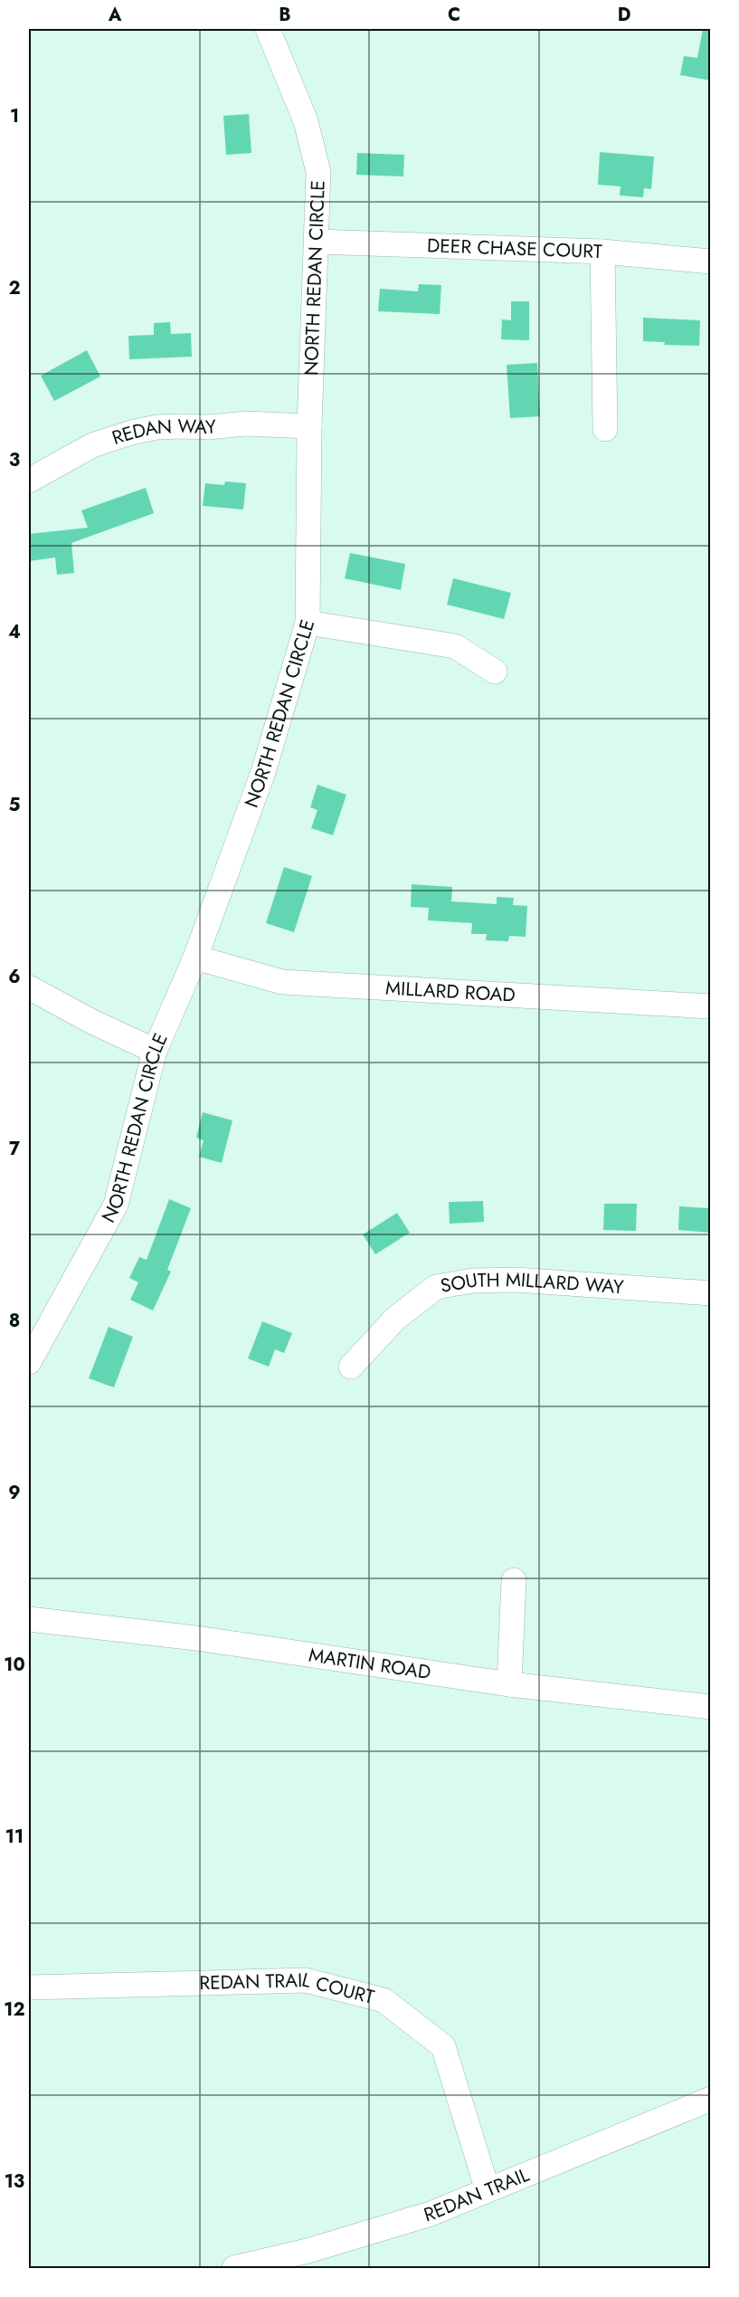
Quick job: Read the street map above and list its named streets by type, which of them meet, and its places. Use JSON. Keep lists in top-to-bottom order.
{
  "streets": {
    "street": [
      "DEER CHASE COURT",
      "NORTH REDAN CIRCLE",
      "REDAN WAY",
      "MILLARD ROAD",
      "SOUTH MILLARD WAY",
      "MARTIN ROAD",
      "REDAN TRAIL COURT",
      "REDAN TRAIL"
    ]
  },
  "crossings": [
    ["DEER CHASE COURT", "NORTH REDAN CIRCLE"],
    ["NORTH REDAN CIRCLE", "REDAN WAY"],
    ["NORTH REDAN CIRCLE", "MILLARD ROAD"],
    ["REDAN TRAIL COURT", "REDAN TRAIL"]
  ],
  "grid": {
    "columns": [
      "A",
      "B",
      "C",
      "D"
    ],
    "rows": [
      "1",
      "2",
      "3",
      "4",
      "5",
      "6",
      "7",
      "8",
      "9",
      "10",
      "11",
      "12",
      "13"
    ]
  }
}
